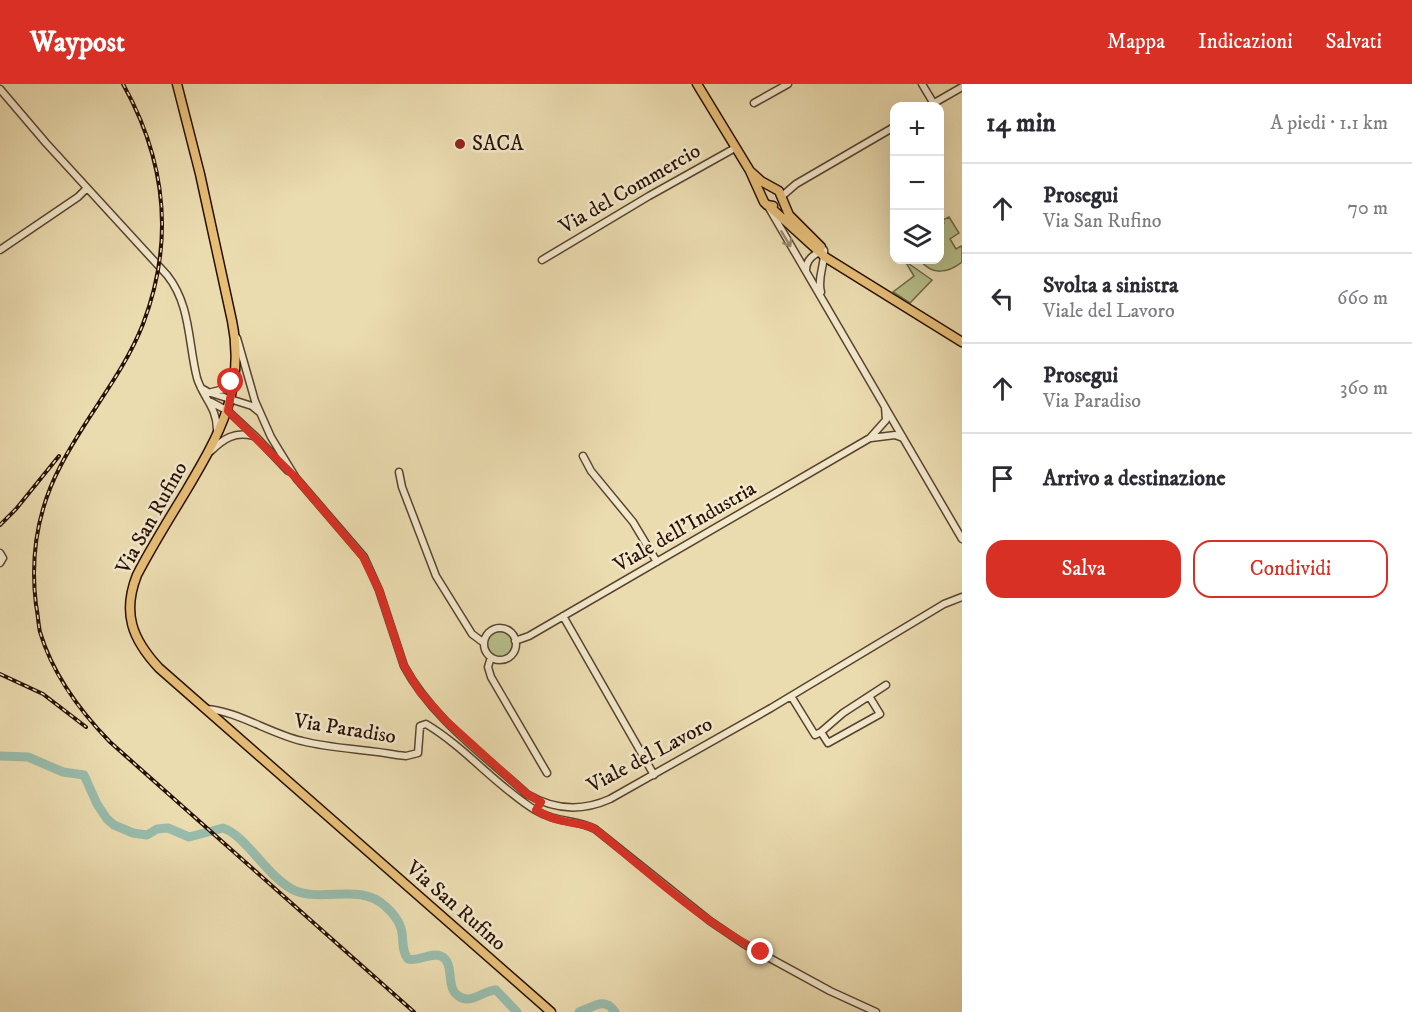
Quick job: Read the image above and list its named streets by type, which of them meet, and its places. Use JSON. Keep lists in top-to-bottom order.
{
  "streets": {
    "main road": ["Via San Rufino"],
    "street": [
      "Via del Commercio",
      "Viale dell'Industria",
      "Via Paradiso",
      "Viale del Lavoro"
    ]
  },
  "crossings": [
    ["Via San Rufino", "Via Paradiso"],
    ["Via San Rufino", "Viale del Lavoro"]
  ],
  "places": ["SACA"],
  "page": {
    "header": "Waypost",
    "nav": ["Mappa", "Indicazioni", "Salvati"],
    "heading": ["14 min", "A piedi · 1.1 km"],
    "map_buttons": ["+", "−"],
    "list": [
      ["Prosegui", "Via San Rufino", "70 m"],
      ["Svolta a sinistra", "Viale del Lavoro", "660 m"],
      ["Prosegui", "Via Paradiso", "360 m"],
      "Arrivo a destinazione"
    ],
    "buttons": ["Salva", "Condividi"]
  }
}
